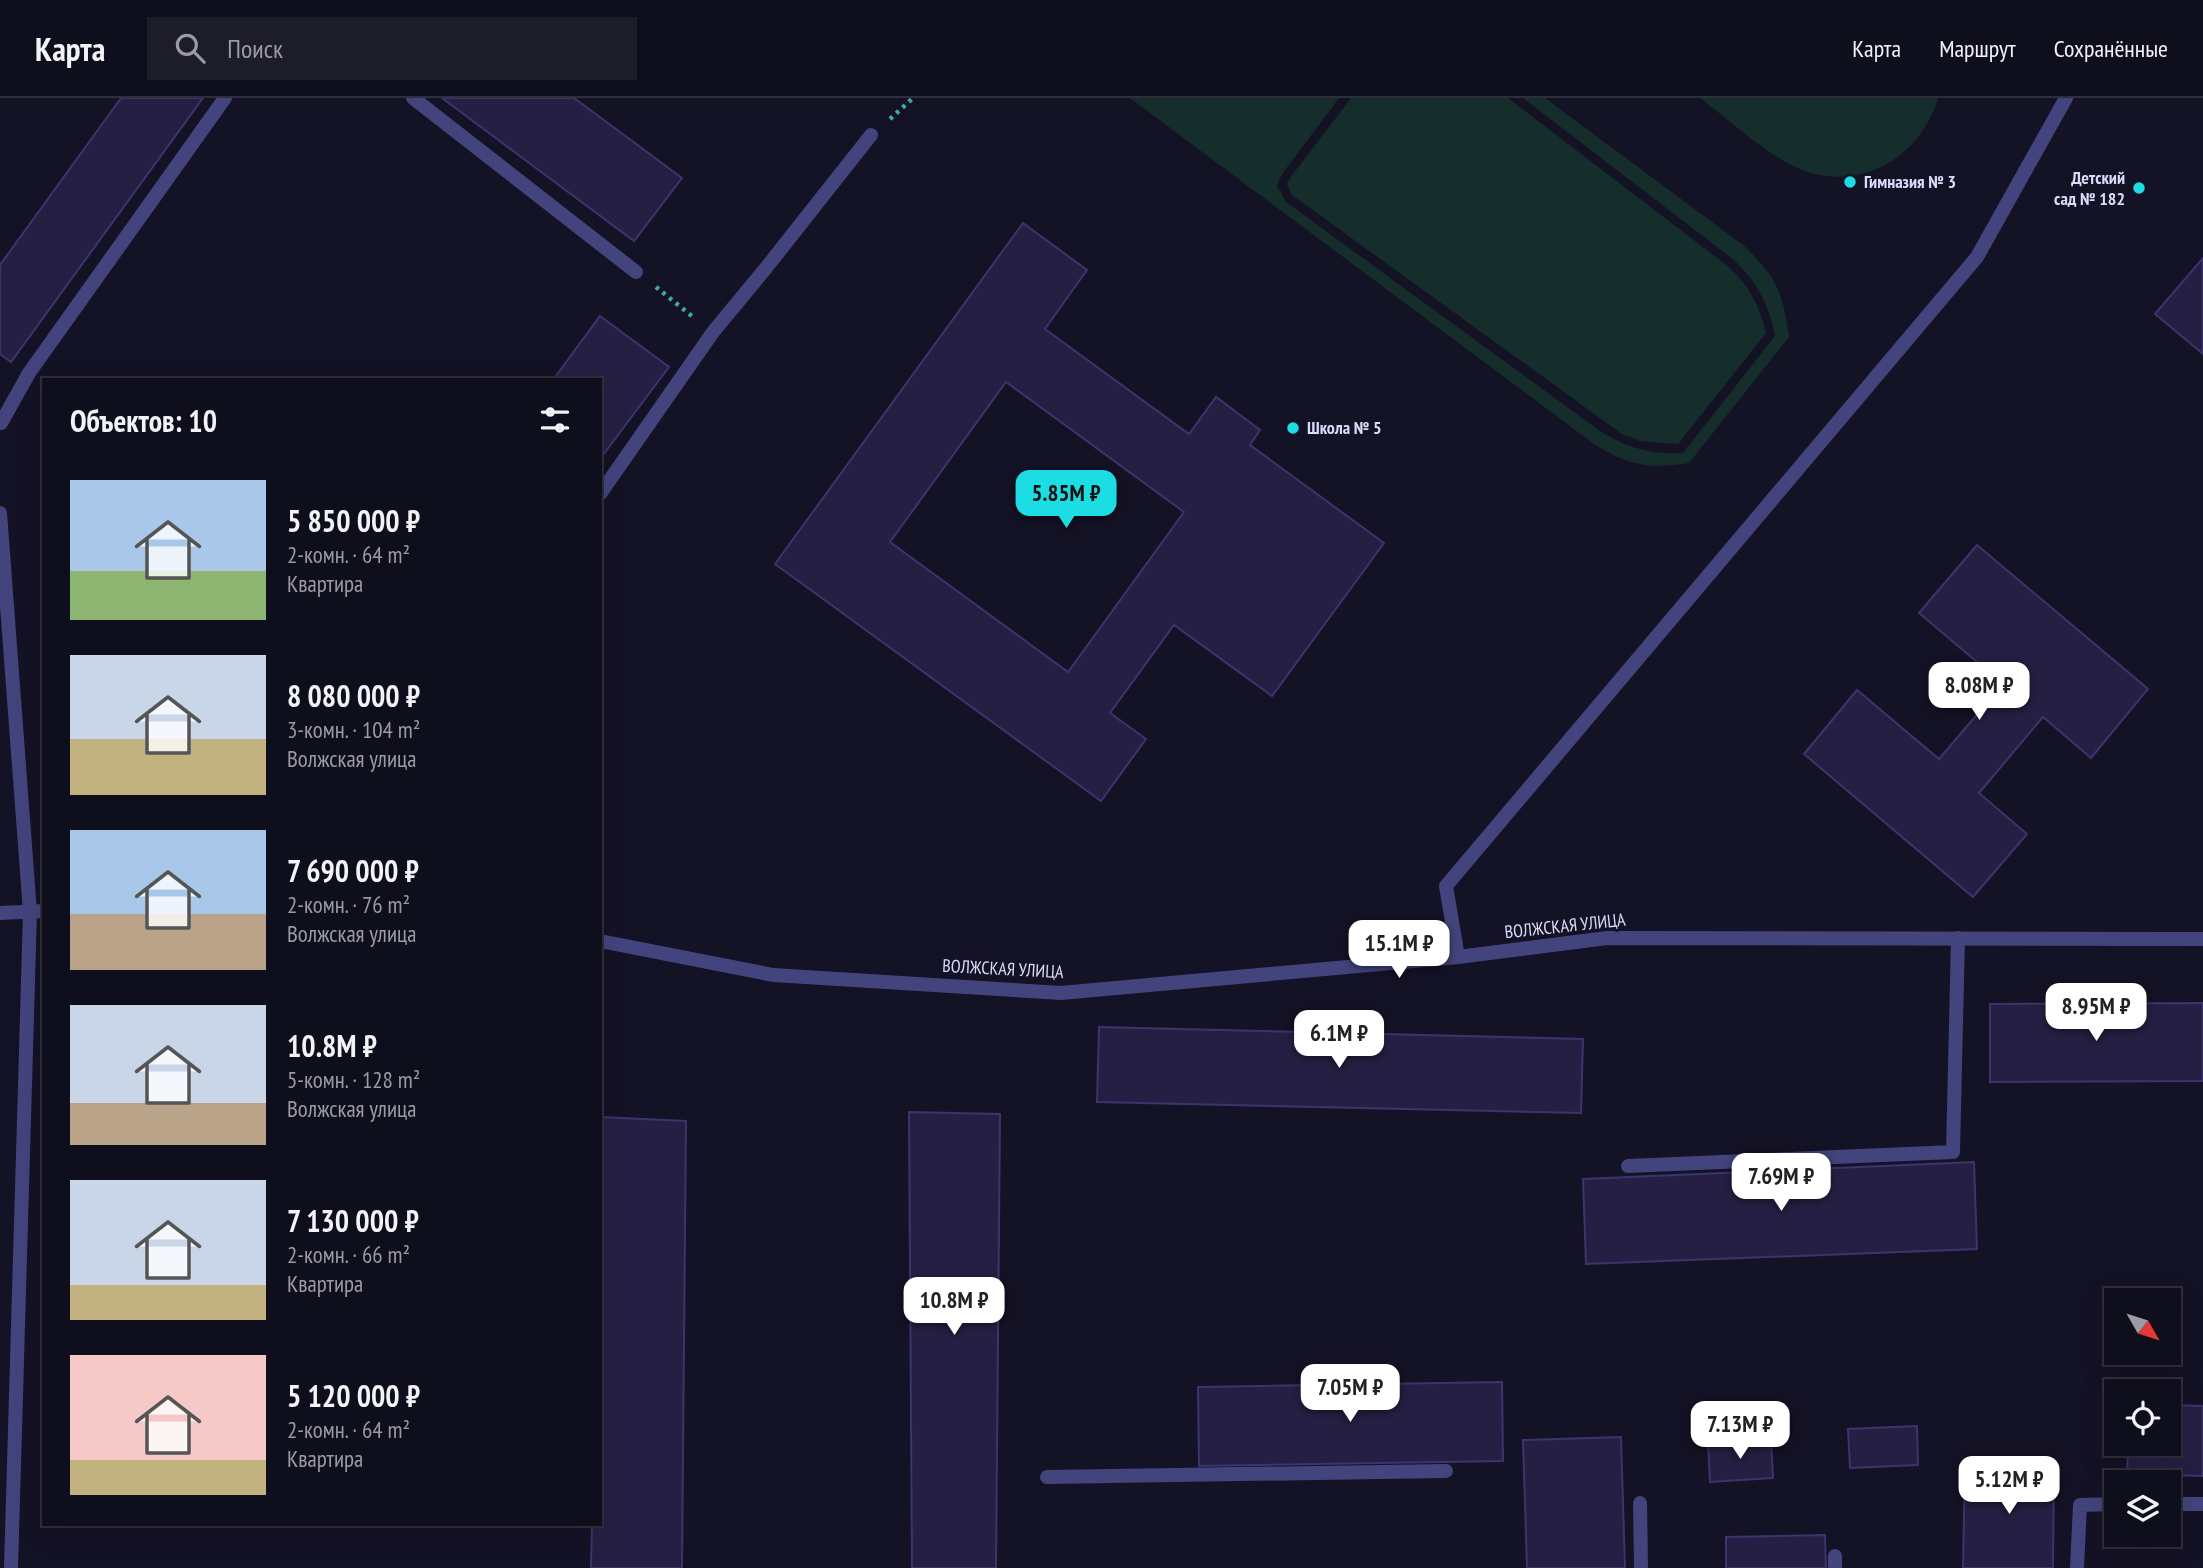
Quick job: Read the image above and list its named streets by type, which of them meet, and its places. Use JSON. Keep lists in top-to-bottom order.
{
  "streets": {
    "street": ["ВОЛЖСКАЯ УЛИЦА"]
  },
  "places": ["Гимназия № 3", "Детский сад № 182", "Школа № 5"],
  "north": "bottom right",
  "page": {
    "header": "Карта",
    "search": "Поиск",
    "nav": ["Карта", "Маршрут", "Сохранённые"],
    "heading": "Объектов: 10",
    "list": [
      {
        "name": "5 850 000 ₽",
        "note": "2-комн. · 64 m² · Квартира"
      },
      {
        "name": "8 080 000 ₽",
        "note": "3-комн. · 104 m² · Волжская улица"
      },
      {
        "name": "7 690 000 ₽",
        "note": "2-комн. · 76 m² · Волжская улица"
      },
      {
        "name": "10.8M ₽",
        "note": "5-комн. · 128 m² · Волжская улица"
      },
      {
        "name": "7 130 000 ₽",
        "note": "2-комн. · 66 m² · Квартира"
      },
      {
        "name": "5 120 000 ₽",
        "note": "2-комн. · 64 m² · Квартира"
      }
    ],
    "price": [
      "5.85M ₽",
      "8.08M ₽",
      "15.1M ₽",
      "8.95M ₽",
      "6.1M ₽",
      "7.69M ₽",
      "10.8M ₽",
      "7.05M ₽",
      "7.13M ₽",
      "5.12M ₽"
    ]
  }
}
